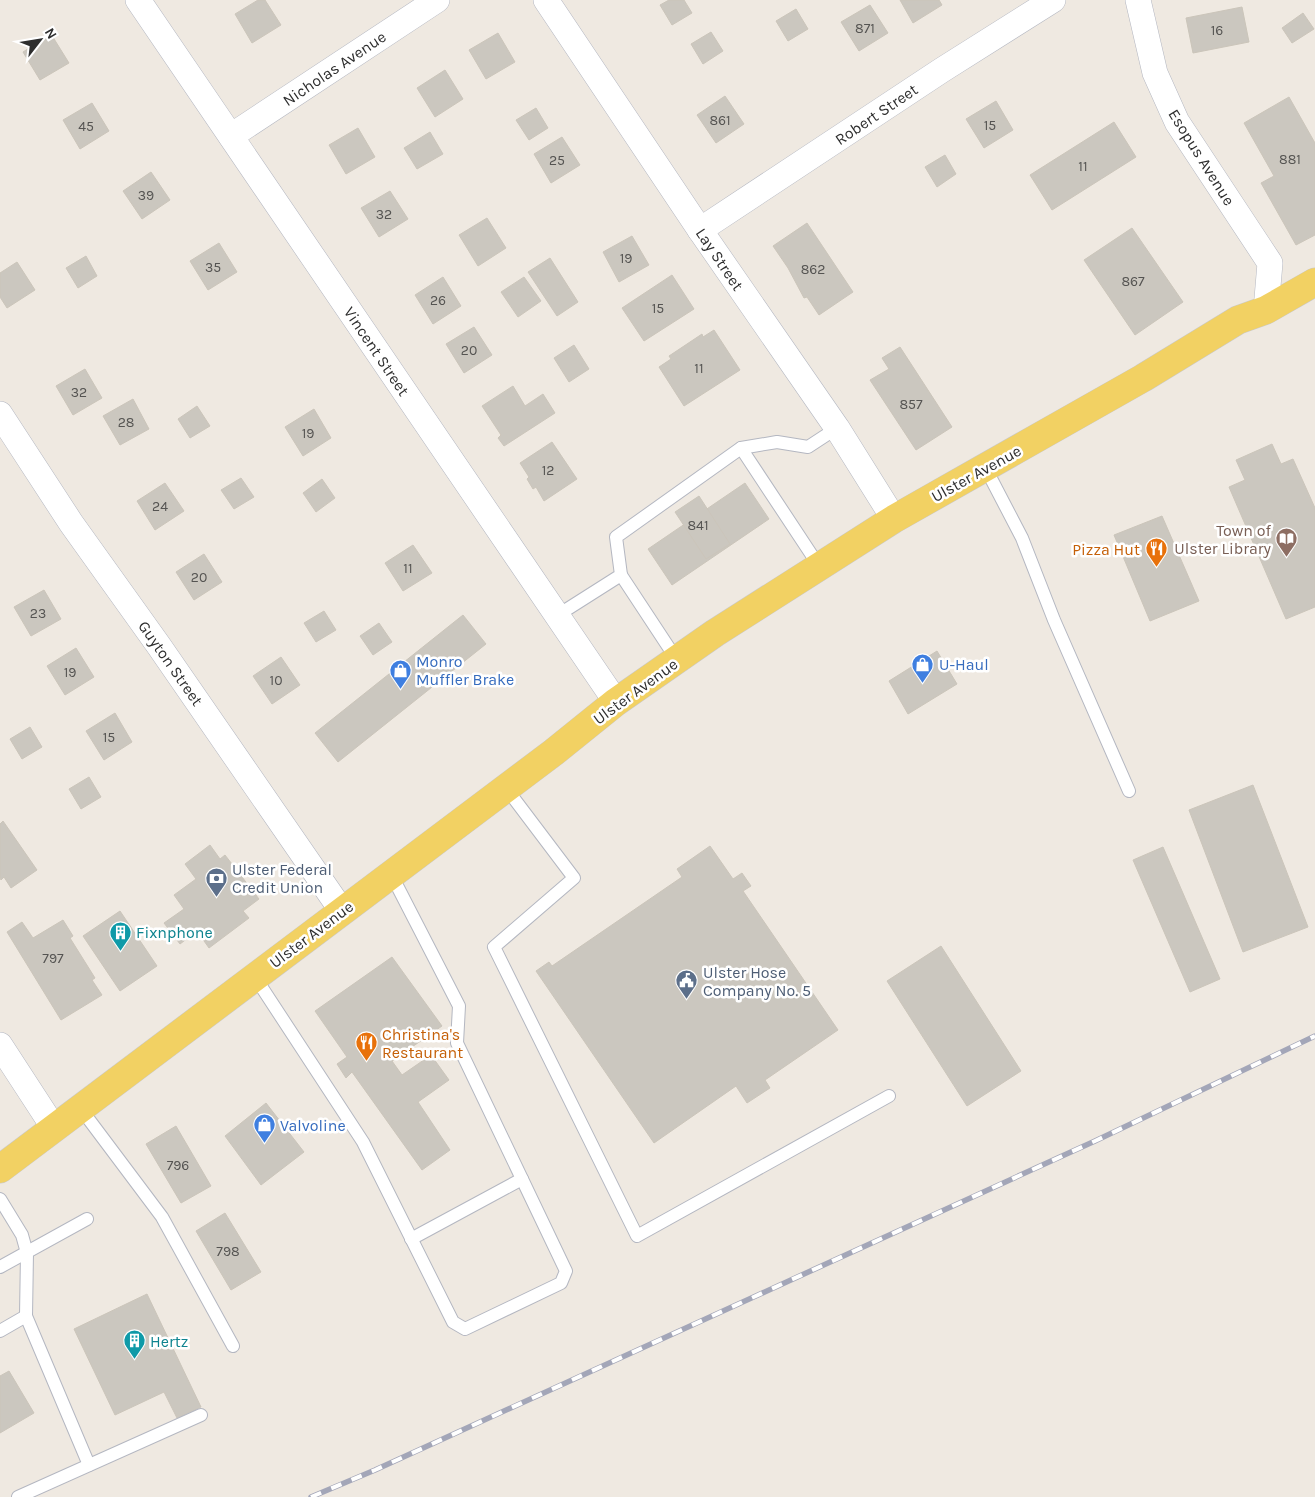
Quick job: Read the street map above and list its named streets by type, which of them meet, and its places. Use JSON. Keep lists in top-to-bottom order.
{
  "streets": {
    "main road": ["Ulster Avenue"],
    "street": [
      "Nicholas Avenue",
      "Robert Street",
      "Esopus Avenue",
      "Lay Street",
      "Vincent Street",
      "Guyton Street"
    ]
  },
  "crossings": [
    ["Nicholas Avenue", "Vincent Street"],
    ["Robert Street", "Lay Street"],
    ["Esopus Avenue", "Ulster Avenue"],
    ["Lay Street", "Ulster Avenue"],
    ["Vincent Street", "Ulster Avenue"],
    ["Ulster Avenue", "Guyton Street"]
  ],
  "places": {
    "library": ["Town of Ulster Library"],
    "restaurant": ["Pizza Hut", "Christina's Restaurant"],
    "shop": ["U-Haul", "Monro Muffler Brake", "Valvoline"],
    "bank": ["Ulster Federal Credit Union"],
    "building": ["Fixnphone", "Hertz"],
    "public building": ["Ulster Hose Company No. 5"]
  },
  "house_numbers": [
    "871",
    "16",
    "861",
    "15",
    "45",
    "881",
    "25",
    "11",
    "39",
    "32",
    "19",
    "35",
    "862",
    "867",
    "26",
    "15",
    "20",
    "11",
    "32",
    "857",
    "28",
    "19",
    "12",
    "24",
    "841",
    "11",
    "20",
    "23",
    "19",
    "10",
    "15",
    "797",
    "796",
    "798"
  ],
  "north": "top right"
}
